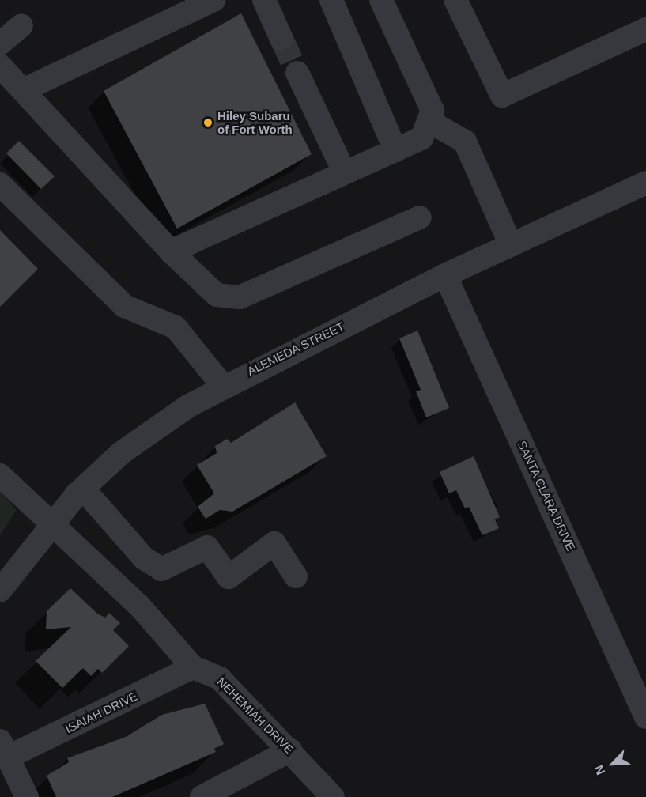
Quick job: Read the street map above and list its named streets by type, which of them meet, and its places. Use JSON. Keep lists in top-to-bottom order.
{
  "streets": {
    "street": [
      "ALEMEDA STREET",
      "SANTA CLARA DRIVE",
      "ISAIAH DRIVE",
      "NEHEMIAH DRIVE"
    ]
  },
  "crossings": [
    ["ALEMEDA STREET", "SANTA CLARA DRIVE"],
    ["ALEMEDA STREET", "NEHEMIAH DRIVE"],
    ["ISAIAH DRIVE", "NEHEMIAH DRIVE"]
  ],
  "places": ["Hiley Subaru of Fort Worth"],
  "north": "bottom left"
}
